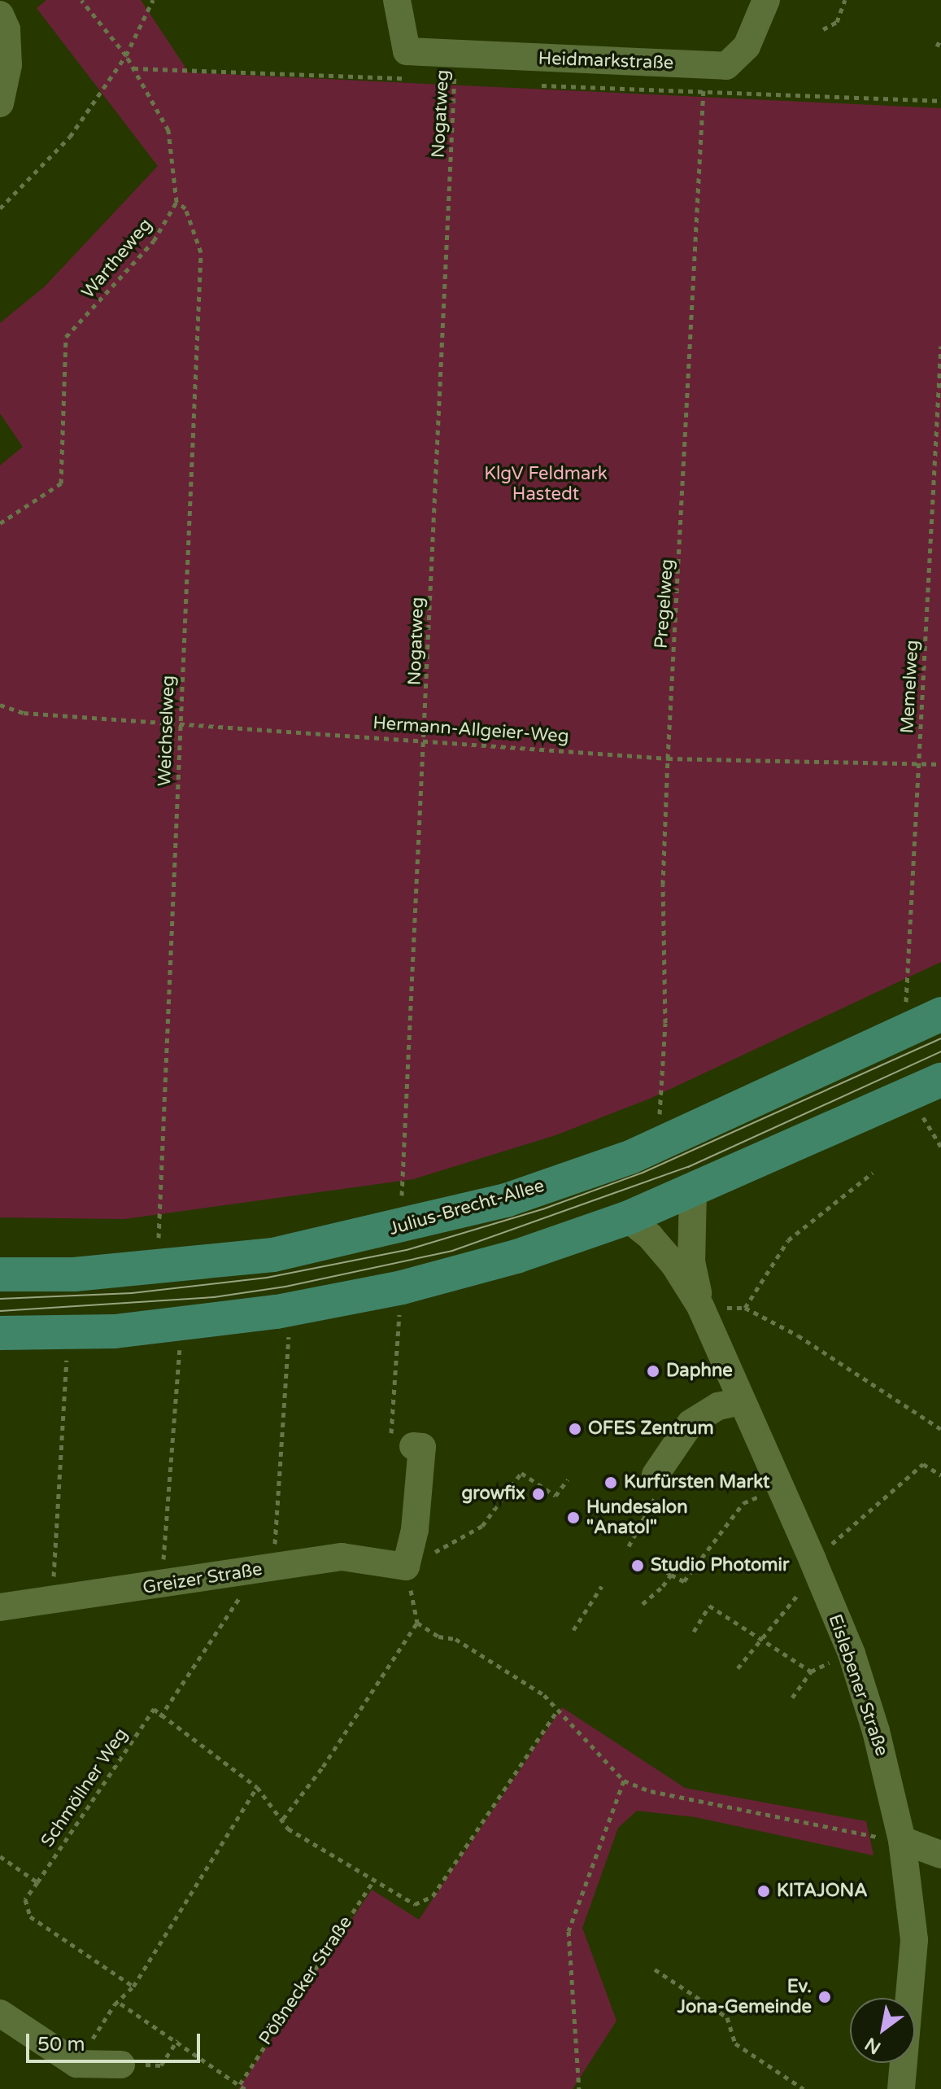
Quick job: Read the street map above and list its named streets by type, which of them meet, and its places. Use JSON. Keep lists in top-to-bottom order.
{
  "streets": {
    "main road": ["Julius-Brecht-Allee"],
    "street": ["Heidmarkstraße", "Greizer Straße", "Eislebener Straße"],
    "path": [
      "Nogatweg",
      "Wartheweg",
      "Pregelweg",
      "Memelweg",
      "Hermann-Allgeier-Weg",
      "Weichselweg",
      "Schmöllner Weg",
      "Pößnecker Straße"
    ]
  },
  "crossings": [
    ["Heidmarkstraße", "Nogatweg"],
    ["Heidmarkstraße", "Pregelweg"],
    ["Nogatweg", "Hermann-Allgeier-Weg"],
    ["Nogatweg", "Julius-Brecht-Allee"],
    ["Wartheweg", "Weichselweg"],
    ["Pregelweg", "Hermann-Allgeier-Weg"],
    ["Pregelweg", "Julius-Brecht-Allee"],
    ["Memelweg", "Hermann-Allgeier-Weg"],
    ["Memelweg", "Julius-Brecht-Allee"],
    ["Hermann-Allgeier-Weg", "Weichselweg"],
    ["Weichselweg", "Julius-Brecht-Allee"]
  ],
  "parks": ["KlgV Feldmark Hastedt"],
  "places": [
    "Daphne",
    "OFES Zentrum",
    "Kurfürsten Markt",
    "growfix",
    "Hundesalon \"Anatol\"",
    "Studio Photomir",
    "KITAJONA",
    "Ev. Jona-Gemeinde"
  ],
  "scale_bar": "50 m",
  "north": "bottom left"
}
